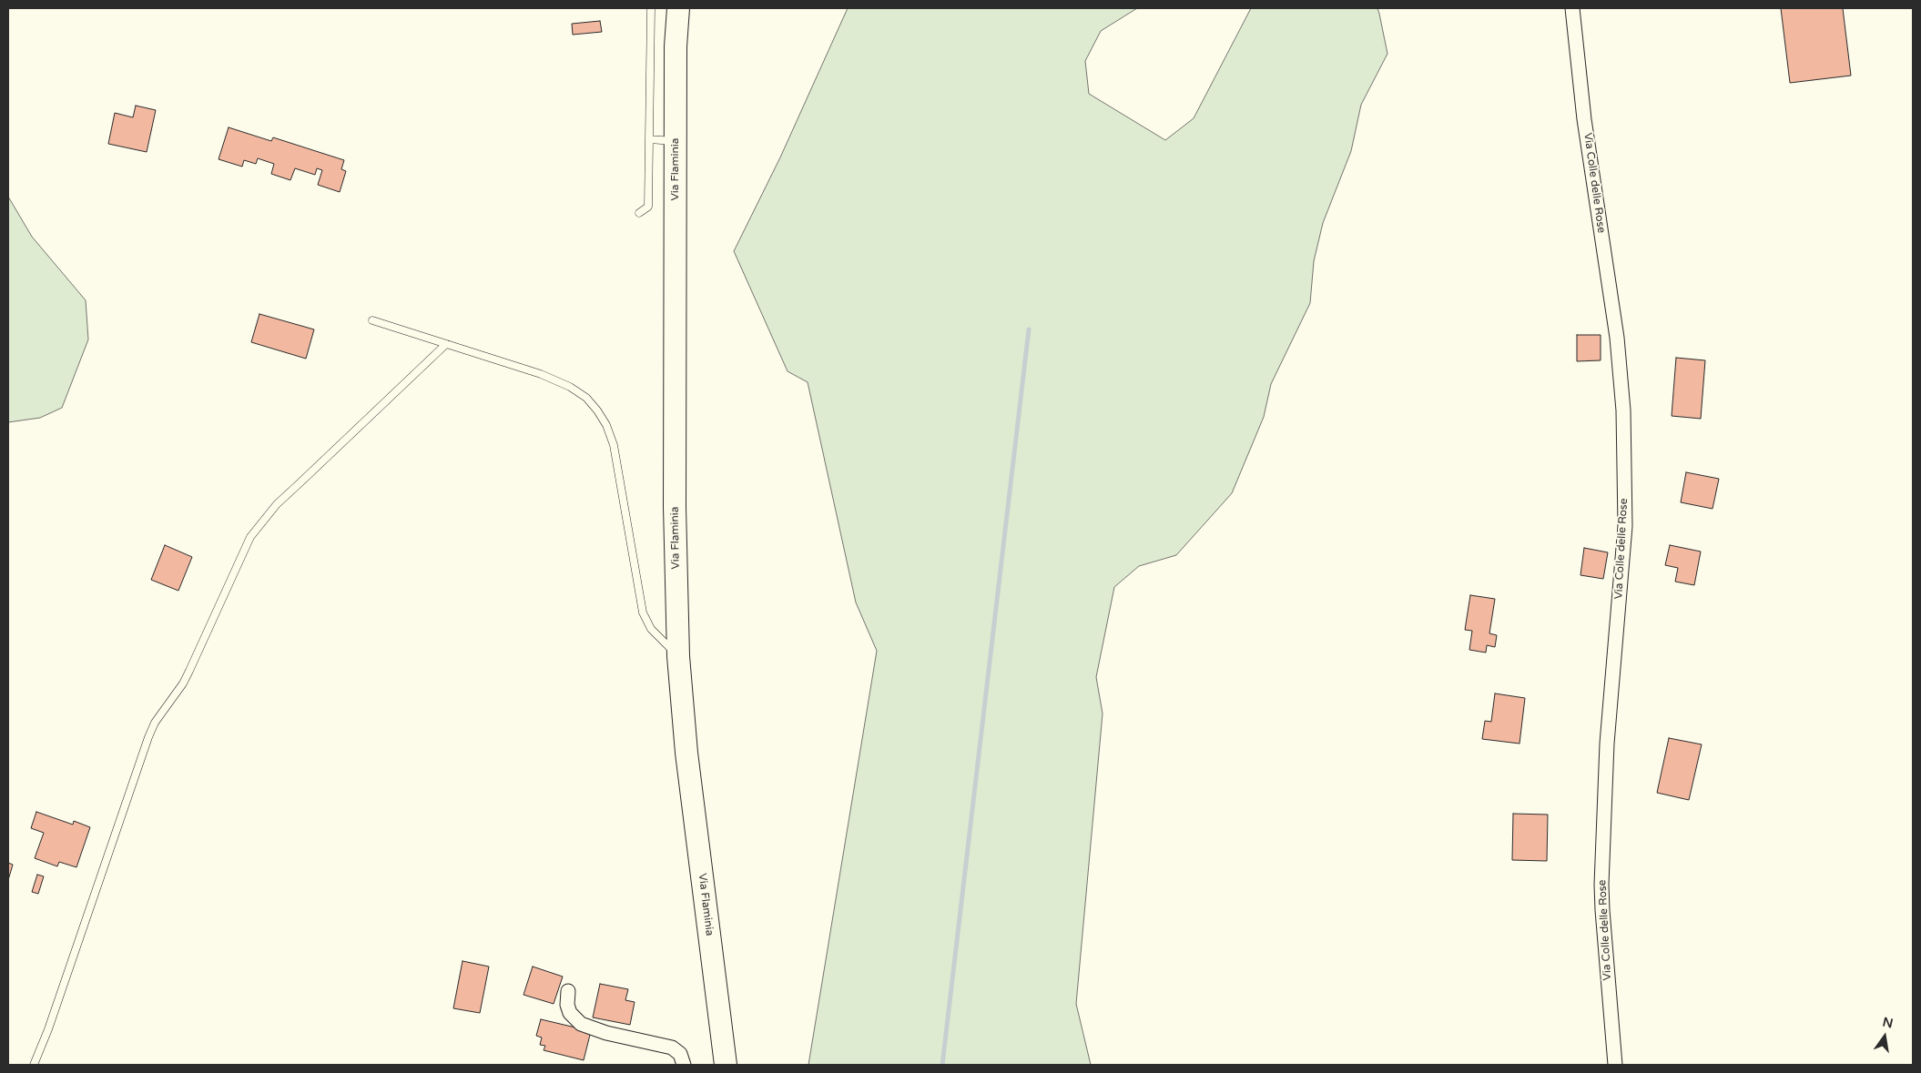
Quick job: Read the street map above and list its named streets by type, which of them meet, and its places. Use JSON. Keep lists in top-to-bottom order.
{
  "streets": {
    "main road": ["Via Flaminia"],
    "street": ["Via Colle delle Rose"]
  },
  "north": "top"
}
